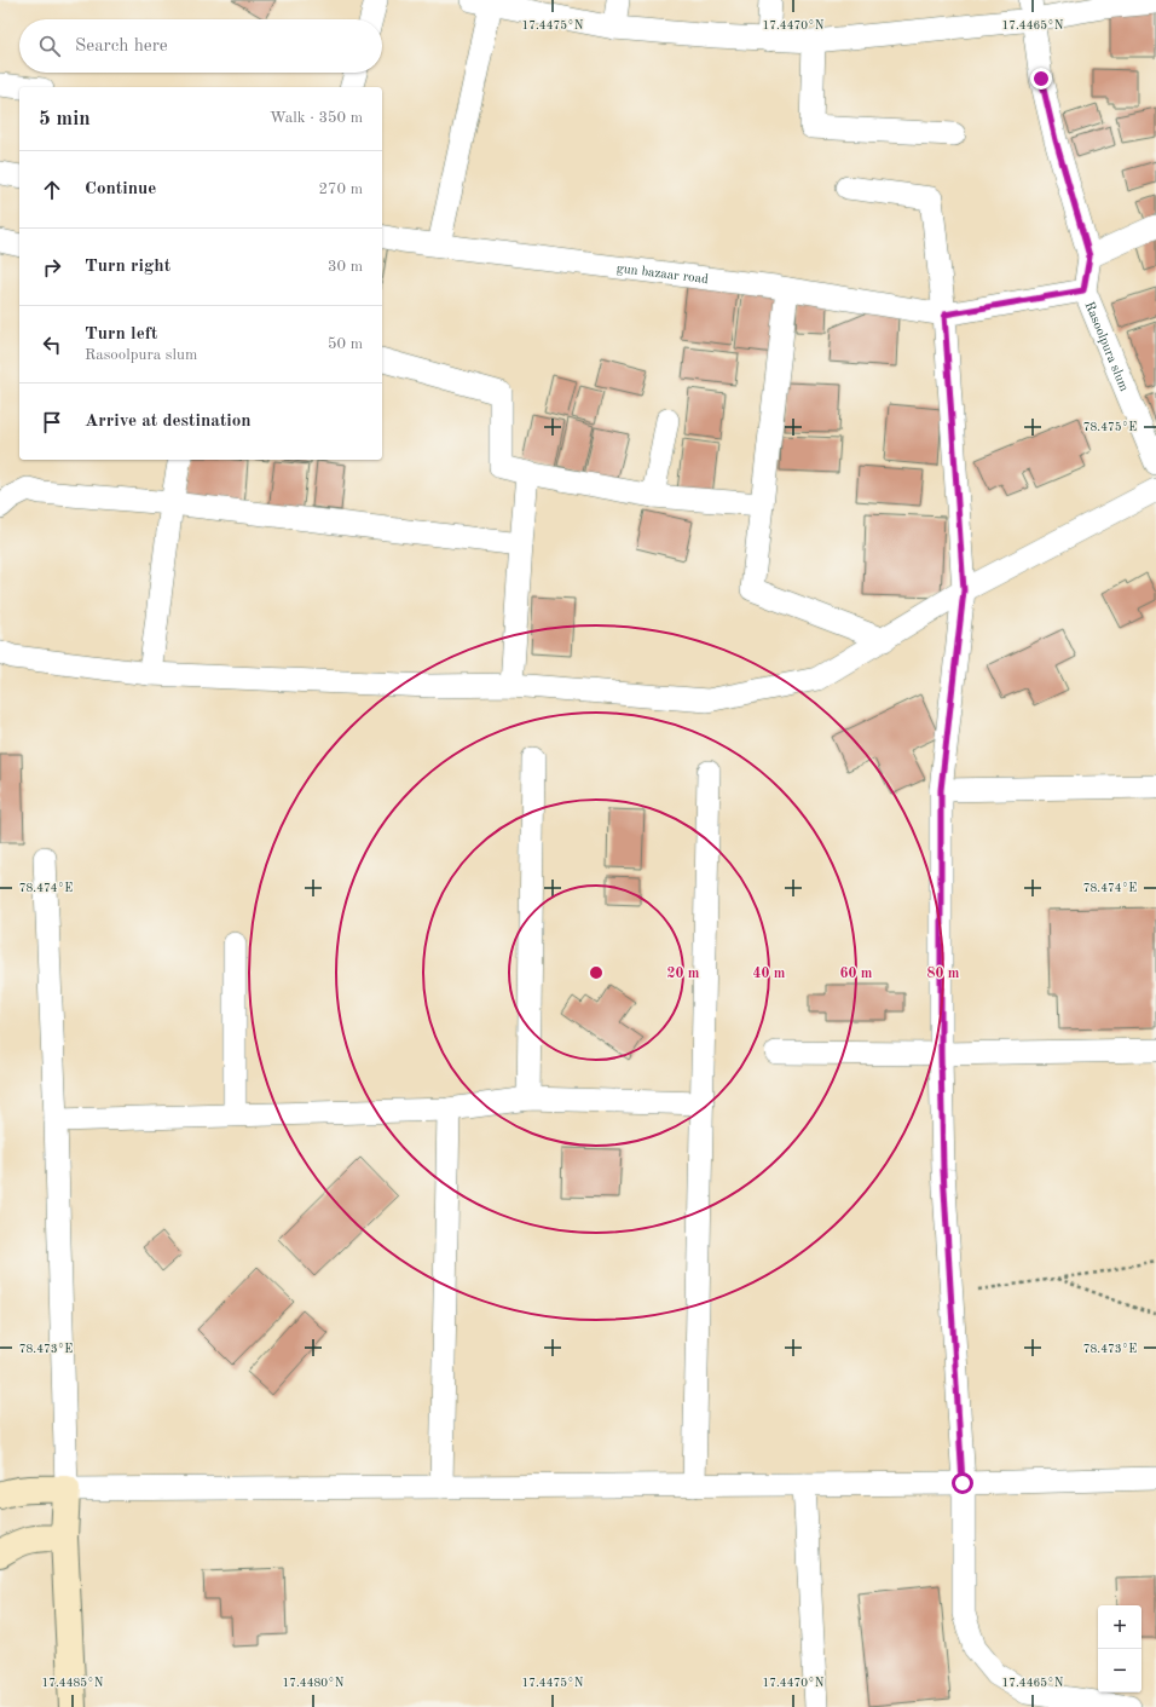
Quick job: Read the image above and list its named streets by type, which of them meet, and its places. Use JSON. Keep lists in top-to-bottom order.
{
  "streets": {
    "street": ["gun bazaar road", "Rasoolpura slum"]
  },
  "crossings": [
    ["gun bazaar road", "Rasoolpura slum"]
  ],
  "page": {
    "search": "Search here",
    "heading": ["5 min", "Walk · 350 m"],
    "list": [
      ["Continue", "270 m"],
      ["Turn right", "30 m"],
      ["Turn left", "Rasoolpura slum", "50 m"],
      "Arrive at destination"
    ],
    "map_buttons": ["+", "−"]
  },
  "coordinates": [
    "17.4475°N",
    "17.4470°N",
    "17.4465°N",
    "78.475°E",
    "78.474°E",
    "78.473°E",
    "17.4485°N",
    "17.4480°N"
  ],
  "rings": [
    "20 m",
    "40 m",
    "60 m",
    "80 m"
  ]
}
